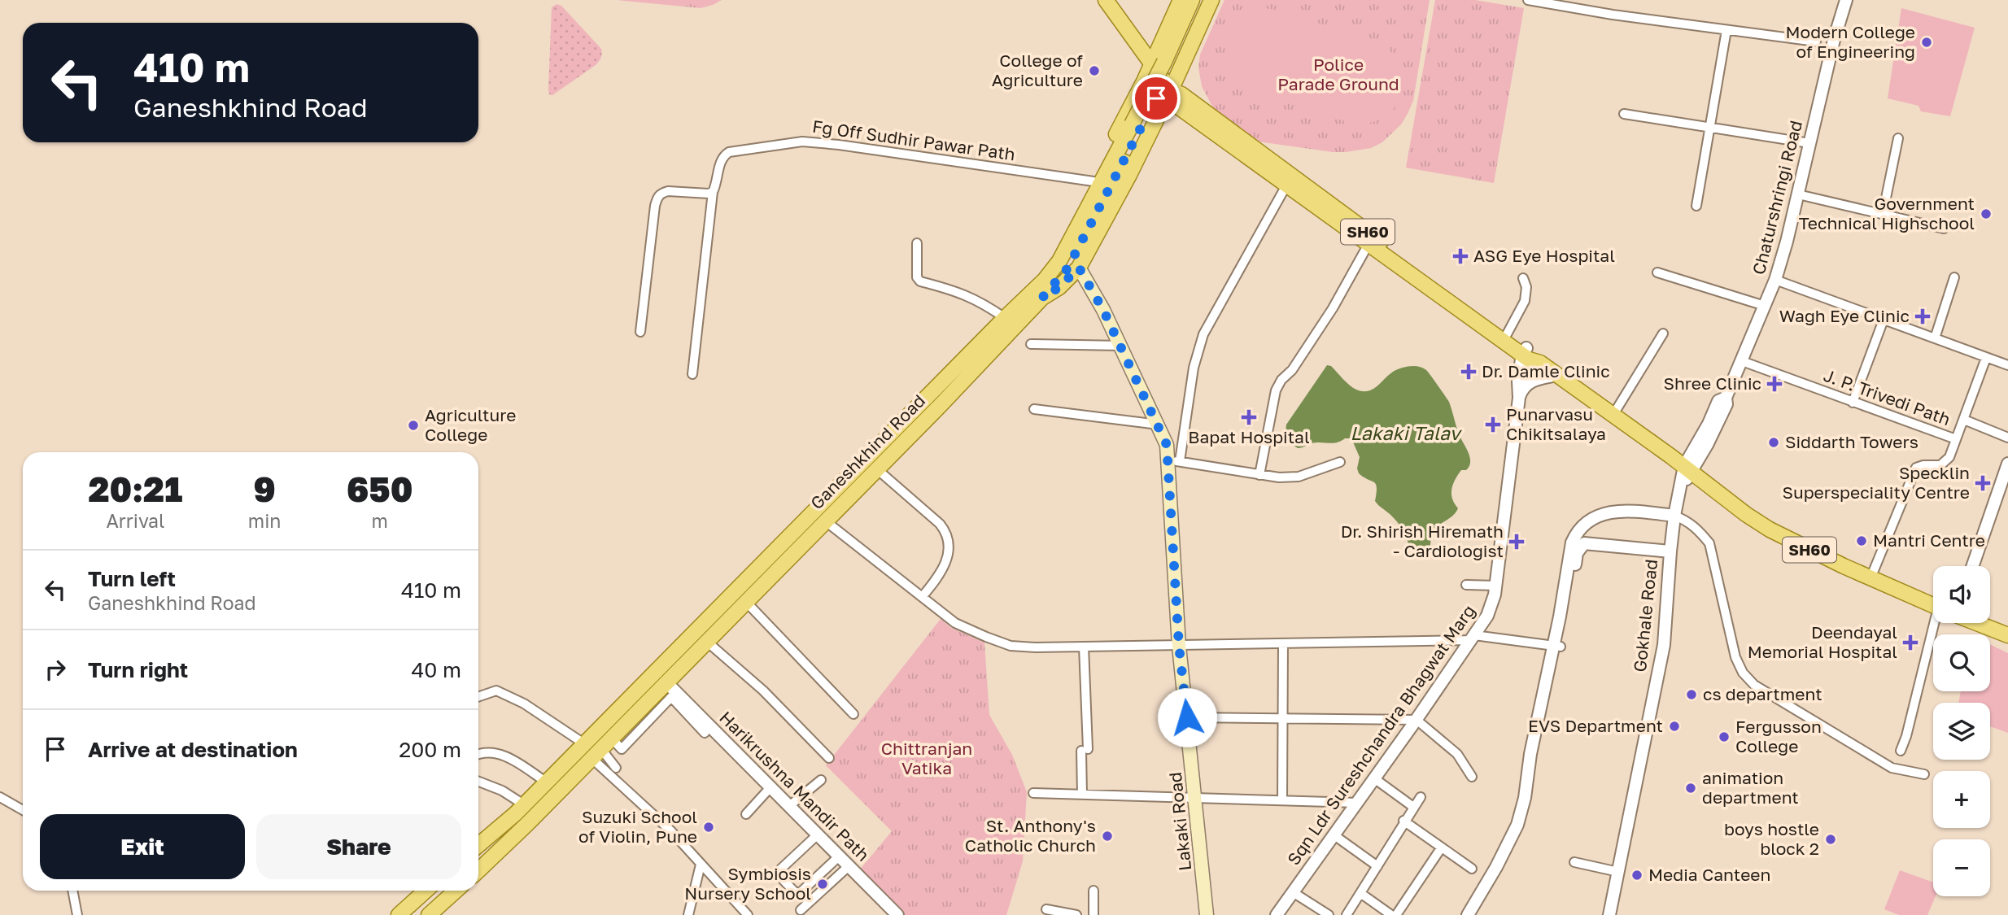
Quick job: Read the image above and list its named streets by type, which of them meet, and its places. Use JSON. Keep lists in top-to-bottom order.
{
  "streets": {
    "main road": ["SH60", "Ganeshkhind Road", "Lakaki Road"],
    "street": [
      "Fg Off Sudhir Pawar Path",
      "Chaturshringi Road",
      "J. P. Trivedi Path",
      "Gokhale Road",
      "Sqn Ldr Sureshchandra Bhagwat Marg",
      "Harikrushna Mandir Path"
    ]
  },
  "crossings": [
    ["Fg Off Sudhir Pawar Path", "Ganeshkhind Road"],
    ["Chaturshringi Road", "SH60"],
    ["Chaturshringi Road", "J. P. Trivedi Path"],
    ["Chaturshringi Road", "Gokhale Road"],
    ["SH60", "Ganeshkhind Road"],
    ["SH60", "Sqn Ldr Sureshchandra Bhagwat Marg"],
    ["Ganeshkhind Road", "Harikrushna Mandir Path"],
    ["Ganeshkhind Road", "Lakaki Road"]
  ],
  "water": ["Lakaki Talav"],
  "parks": ["Police Parade Ground", "Chittranjan Vatika"],
  "places": {
    "other": [
      "Modern College of Engineering",
      "College of Agriculture",
      "Government Technical Highschool",
      "Agriculture College",
      "Siddarth Towers",
      "Mantri Centre",
      "cs department",
      "EVS Department",
      "Fergusson College",
      "animation department",
      "Suzuki School of Violin, Pune",
      "St. Anthony's Catholic Church",
      "boys hostle block 2",
      "Media Canteen",
      "Symbiosis Nursery School"
    ],
    "health": [
      "ASG Eye Hospital",
      "Wagh Eye Clinic",
      "Dr. Damle Clinic",
      "Shree Clinic",
      "Bapat Hospital",
      "Punarvasu Chikitsalaya",
      "Specklin Superspeciality Centre",
      "Dr. Shirish Hiremath - Cardiologist",
      "Deendayal Memorial Hospital"
    ]
  },
  "page": {
    "turn": ["410 m", "Ganeshkhind Road"],
    "eta": [
      "20:21",
      "Arrival",
      "9",
      "min",
      "650",
      "m"
    ],
    "list": [
      {
        "name": "Turn left",
        "note": "Ganeshkhind Road",
        "value": "410 m"
      },
      {
        "name": "Turn right",
        "value": "40 m"
      },
      {
        "name": "Arrive at destination",
        "value": "200 m"
      }
    ],
    "map_buttons": ["+", "−"],
    "buttons": ["Exit", "Share"]
  }
}
